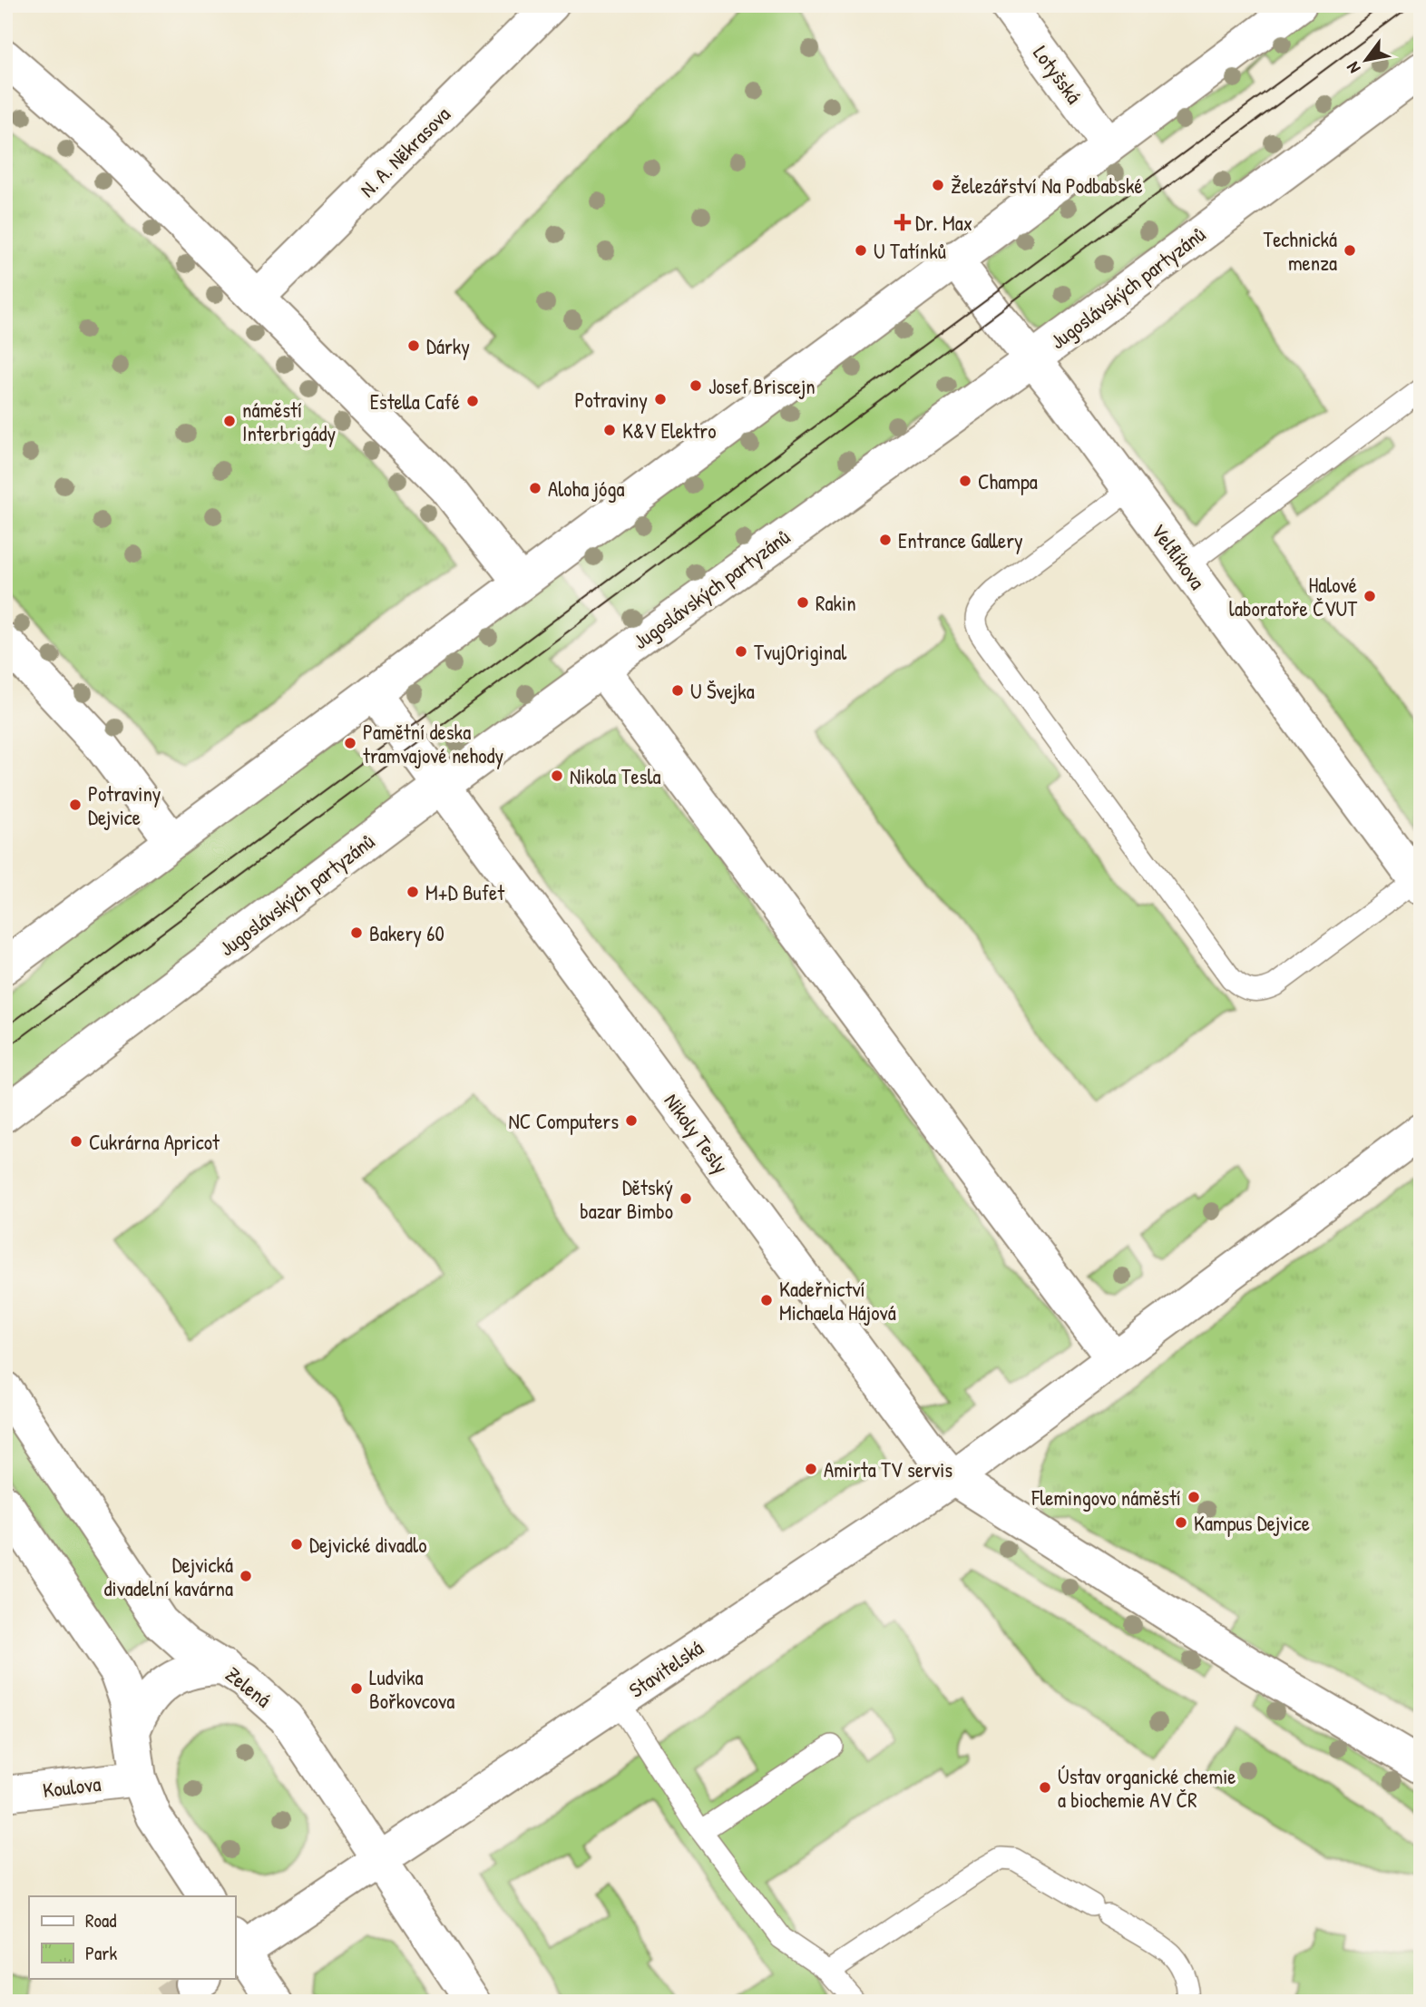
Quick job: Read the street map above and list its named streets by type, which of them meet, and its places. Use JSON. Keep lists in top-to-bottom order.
{
  "streets": {
    "street": [
      "Lotyšská",
      "N. A. Někrasova",
      "Jugoslávských partyzánů",
      "Velflíkova",
      "Nikoly Tesly",
      "Stavitelská",
      "Zelená",
      "Koulova"
    ]
  },
  "crossings": [
    ["Jugoslávských partyzánů", "Velflíkova"],
    ["Jugoslávských partyzánů", "Nikoly Tesly"],
    ["Nikoly Tesly", "Stavitelská"],
    ["Stavitelská", "Zelená"]
  ],
  "places": {
    "other": [
      "Železářství Na Podbabské",
      "U Tatínků",
      "Technická menza",
      "Dárky",
      "Josef Briscejn",
      "Potraviny",
      "Estella Café",
      "náměstí Interbrigády",
      "K&V Elektro",
      "Champa",
      "Aloha jóga",
      "Entrance Gallery",
      "Halové laboratoře ČVUT",
      "Rakin",
      "TvujOriginal",
      "U Švejka",
      "Pamětní deska tramvajové nehody",
      "Nikola Tesla",
      "Potraviny Dejvice",
      "M+D Bufet",
      "Bakery 60",
      "NC Computers",
      "Cukrárna Apricot",
      "Dětský bazar Bimbo",
      "Kadeřnictví Michaela Hájová",
      "Amirta TV servis",
      "Flemingovo náměstí",
      "Kampus Dejvice",
      "Dejvické divadlo",
      "Dejvická divadelní kavárna",
      "Ludvika Bořkovcova",
      "Ústav organické chemie a biochemie AV ČR"
    ],
    "health": ["Dr. Max"]
  },
  "legend": ["Road", "Park"],
  "north": "bottom left"
}
